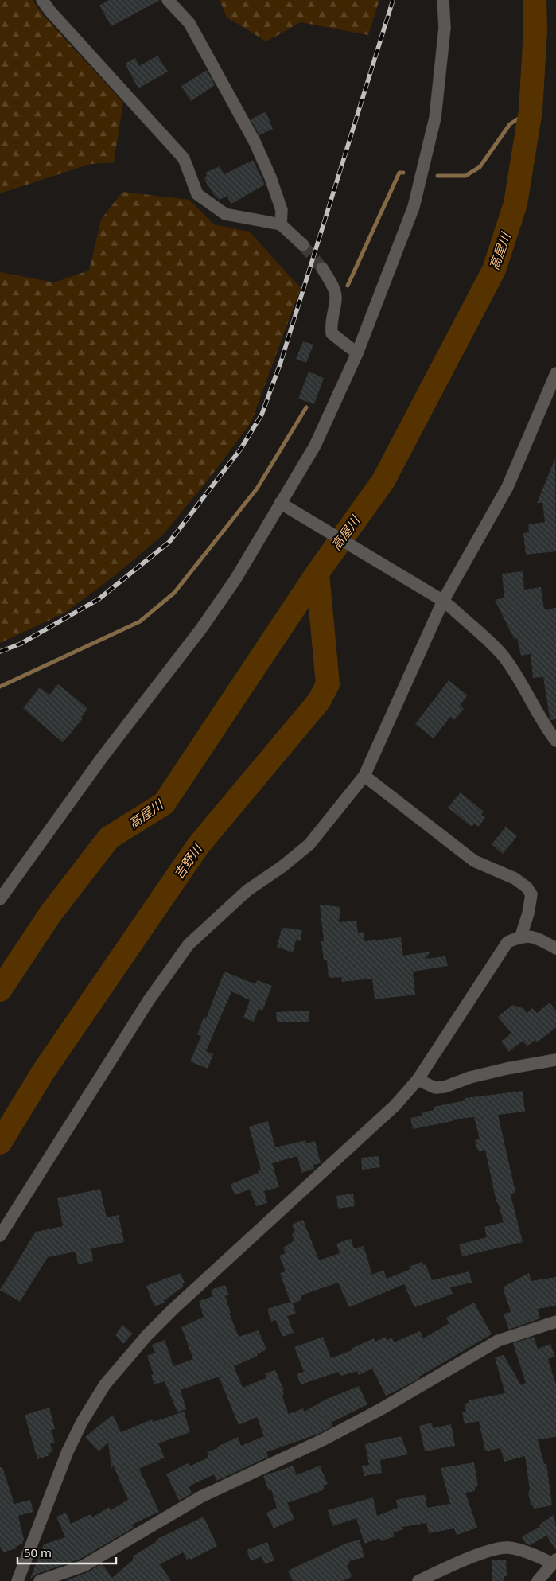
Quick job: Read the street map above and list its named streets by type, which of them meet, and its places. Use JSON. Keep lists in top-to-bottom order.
{
  "water": ["高屋川", "吉野川"],
  "scale_bar": "50 m"
}
